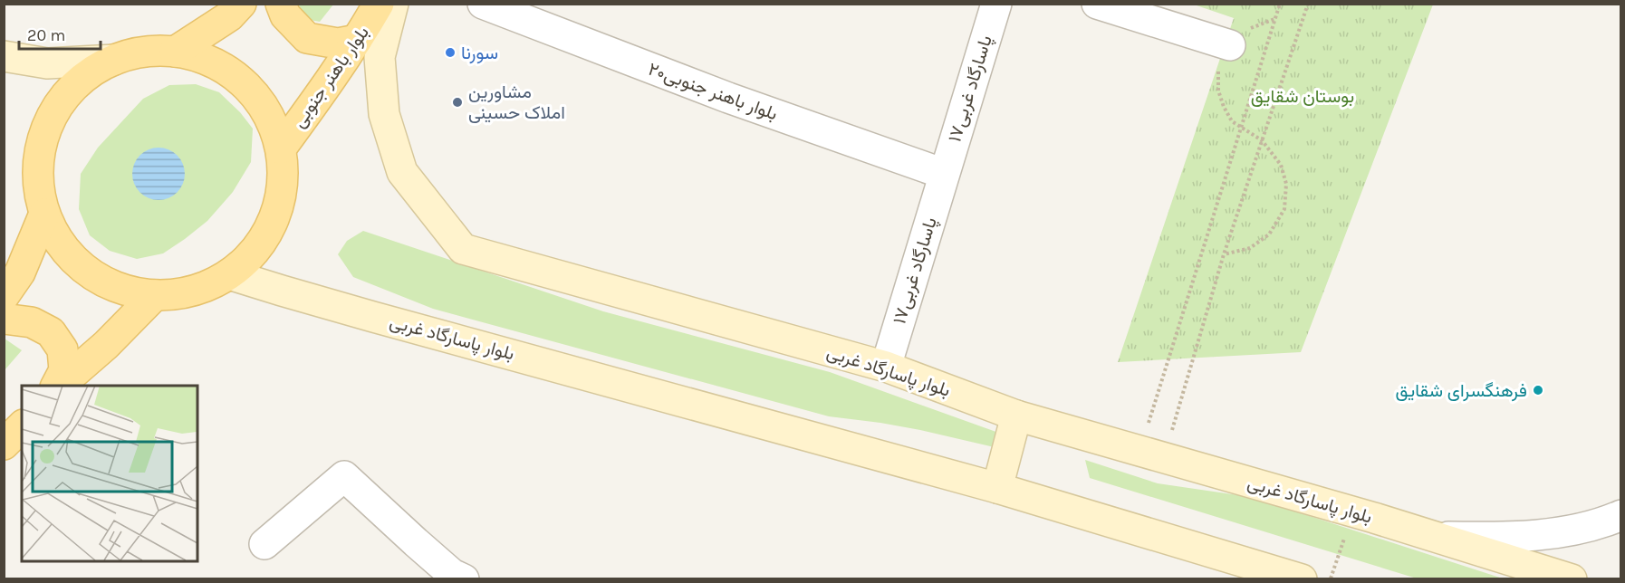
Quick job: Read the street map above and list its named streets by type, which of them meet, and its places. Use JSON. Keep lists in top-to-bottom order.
{
  "streets": {
    "main road": ["بلوار باهنر جنوبی", "بلوار پاسارگاد غربی"],
    "street": ["۱۷پاسارگاد غربی", "بلوار باهنر جنوبی۲۰", "پاسارگاد غربی۱۷"]
  },
  "crossings": [
    ["۱۷پاسارگاد غربی", "بلوار باهنر جنوبی۲۰"],
    ["۱۷پاسارگاد غربی", "پاسارگاد غربی۱۷"],
    ["بلوار باهنر جنوبی۲۰", "پاسارگاد غربی۱۷"],
    ["پاسارگاد غربی۱۷", "بلوار پاسارگاد غربی"]
  ],
  "parks": ["بوستان شقایق"],
  "places": ["سورنا", "مشاورین املاک حسینی", "فرهنگسرای شقایق"],
  "scale_bar": "20 m"
}
